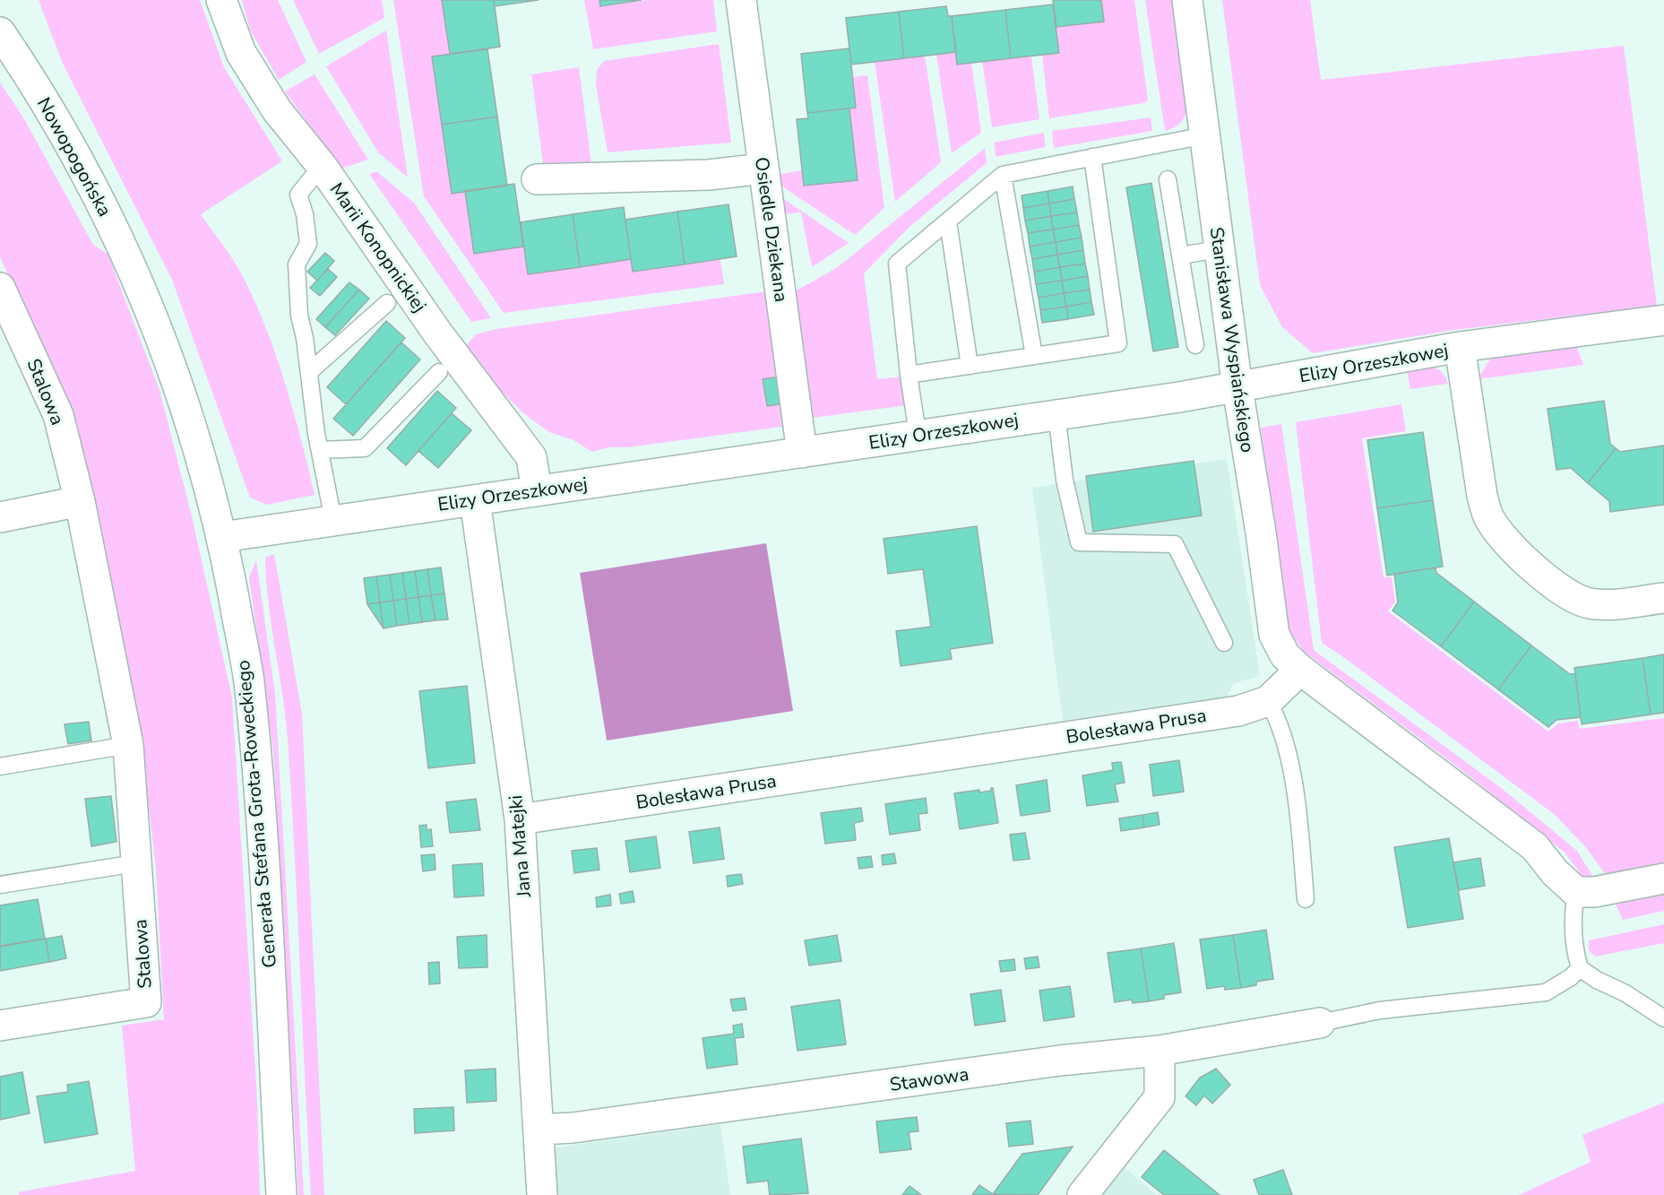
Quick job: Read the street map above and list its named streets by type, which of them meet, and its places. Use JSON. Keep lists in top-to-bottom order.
{
  "streets": {
    "street": [
      "Nowopogońska",
      "Osiedle Dziekana",
      "Marii Konopnickiej",
      "Stanisława Wyspiańskiego",
      "Elizy Orzeszkowej",
      "Stalowa",
      "Bolesława Prusa",
      "Generała Stefana Grota-Roweckiego",
      "Jana Matejki",
      "Stawowa"
    ]
  },
  "crossings": [
    ["Nowopogońska", "Generała Stefana Grota-Roweckiego"],
    ["Osiedle Dziekana", "Elizy Orzeszkowej"],
    ["Marii Konopnickiej", "Elizy Orzeszkowej"],
    ["Stanisława Wyspiańskiego", "Elizy Orzeszkowej"],
    ["Stanisława Wyspiańskiego", "Bolesława Prusa"],
    ["Elizy Orzeszkowej", "Generała Stefana Grota-Roweckiego"],
    ["Elizy Orzeszkowej", "Jana Matejki"],
    ["Bolesława Prusa", "Jana Matejki"],
    ["Jana Matejki", "Stawowa"]
  ]
}
